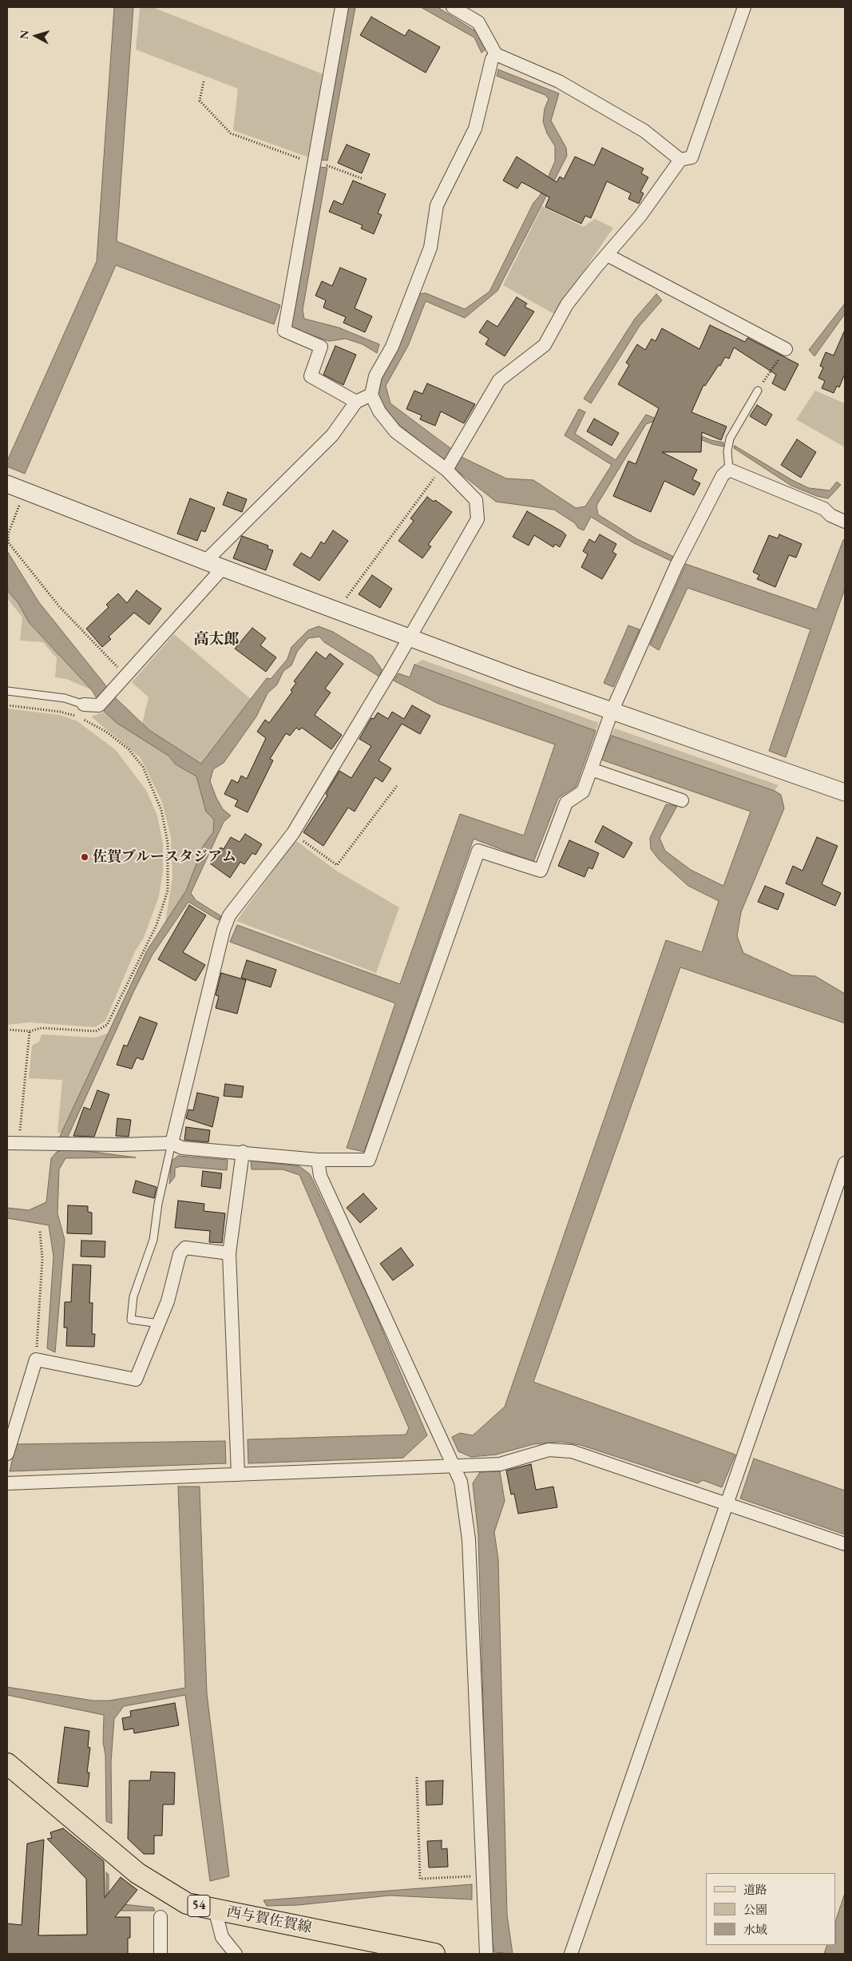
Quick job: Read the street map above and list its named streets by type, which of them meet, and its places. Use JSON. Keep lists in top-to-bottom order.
{
  "streets": {
    "main road": ["54", "西与賀佐賀線"]
  },
  "districts": ["高太郎"],
  "places": ["佐賀ブルースタジアム"],
  "legend": ["道路", "公園", "水域"],
  "north": "left"
}
